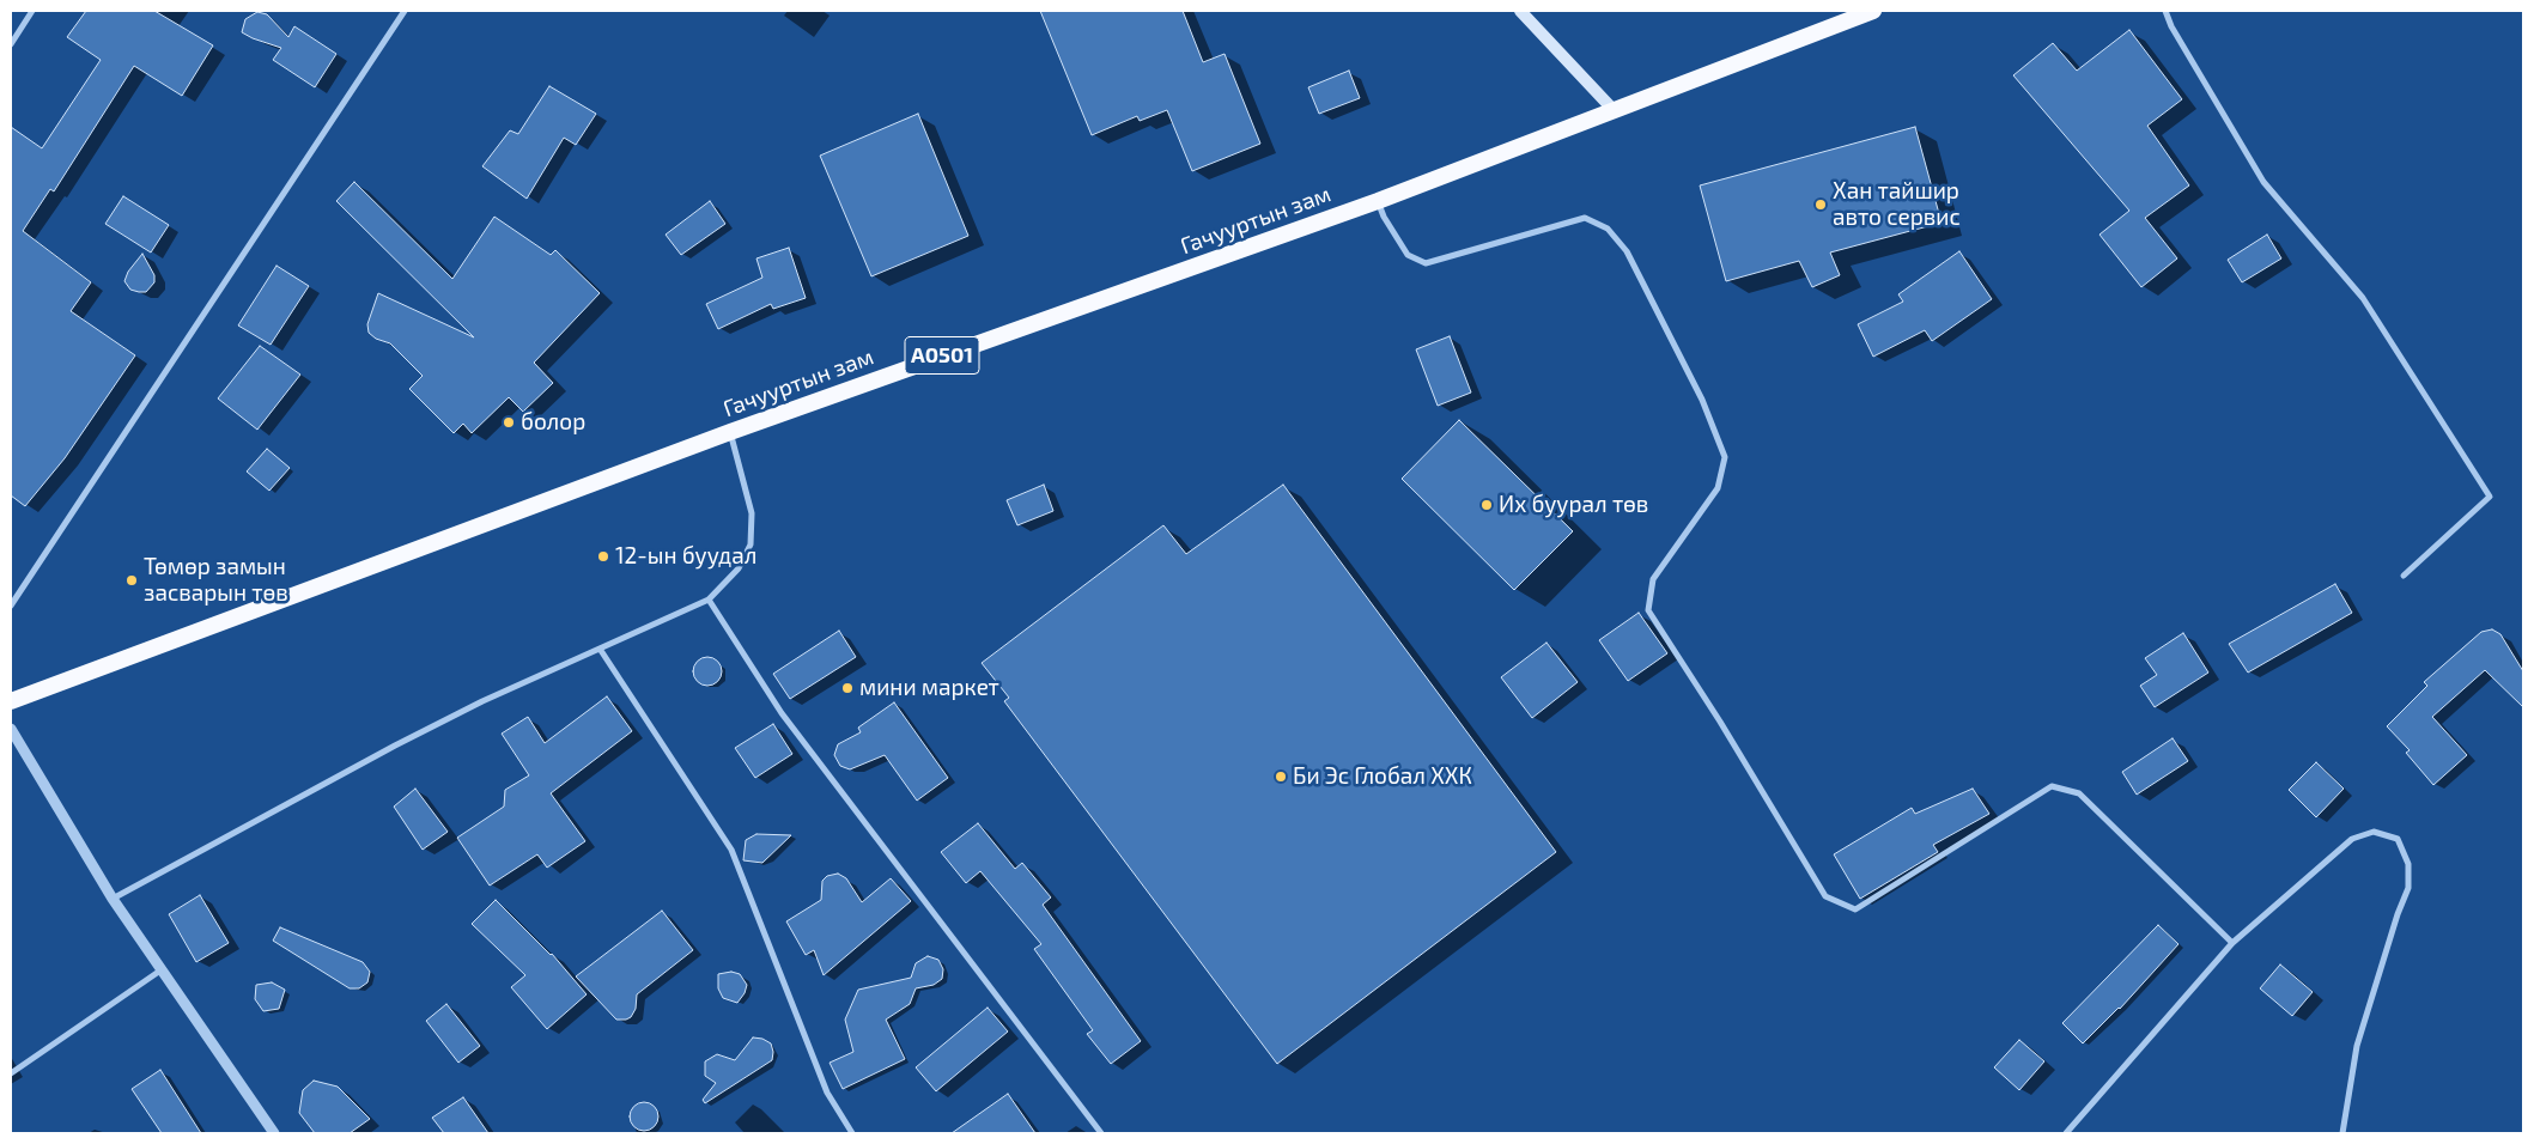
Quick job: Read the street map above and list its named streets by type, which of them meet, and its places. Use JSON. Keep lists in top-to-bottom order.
{
  "streets": {
    "highway": ["Гачууртын зам", "A0501"]
  },
  "places": [
    "Хан тайшир авто сервис",
    "болор",
    "Их буурал төв",
    "12-ын буудал",
    "Төмөр замын засварын төв",
    "мини маркет",
    "Би Эс Глобал ХХК"
  ]
}
